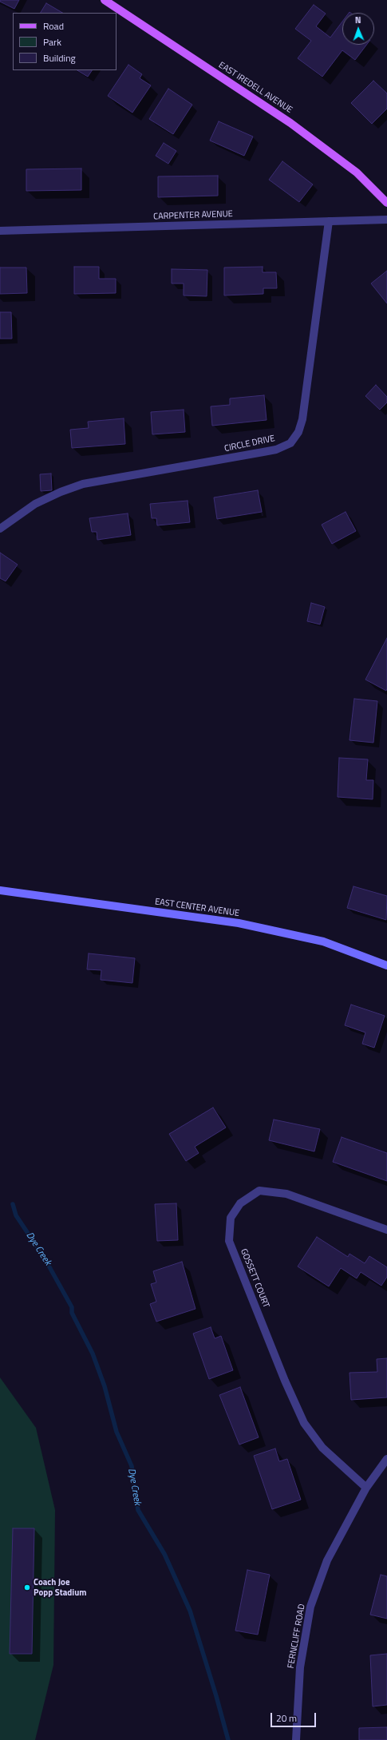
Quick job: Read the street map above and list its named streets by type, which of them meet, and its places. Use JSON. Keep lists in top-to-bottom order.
{
  "streets": {
    "main road": ["EAST IREDELL AVENUE"],
    "street": [
      "CARPENTER AVENUE",
      "CIRCLE DRIVE",
      "EAST CENTER AVENUE",
      "GOSSETT COURT",
      "FERNCLIFF ROAD"
    ]
  },
  "crossings": [
    ["CARPENTER AVENUE", "CIRCLE DRIVE"],
    ["GOSSETT COURT", "FERNCLIFF ROAD"]
  ],
  "water": ["Dye Creek"],
  "places": ["Coach Joe Popp Stadium"],
  "legend": ["Road", "Park", "Building"],
  "scale_bar": "20 m",
  "north": "top"
}
